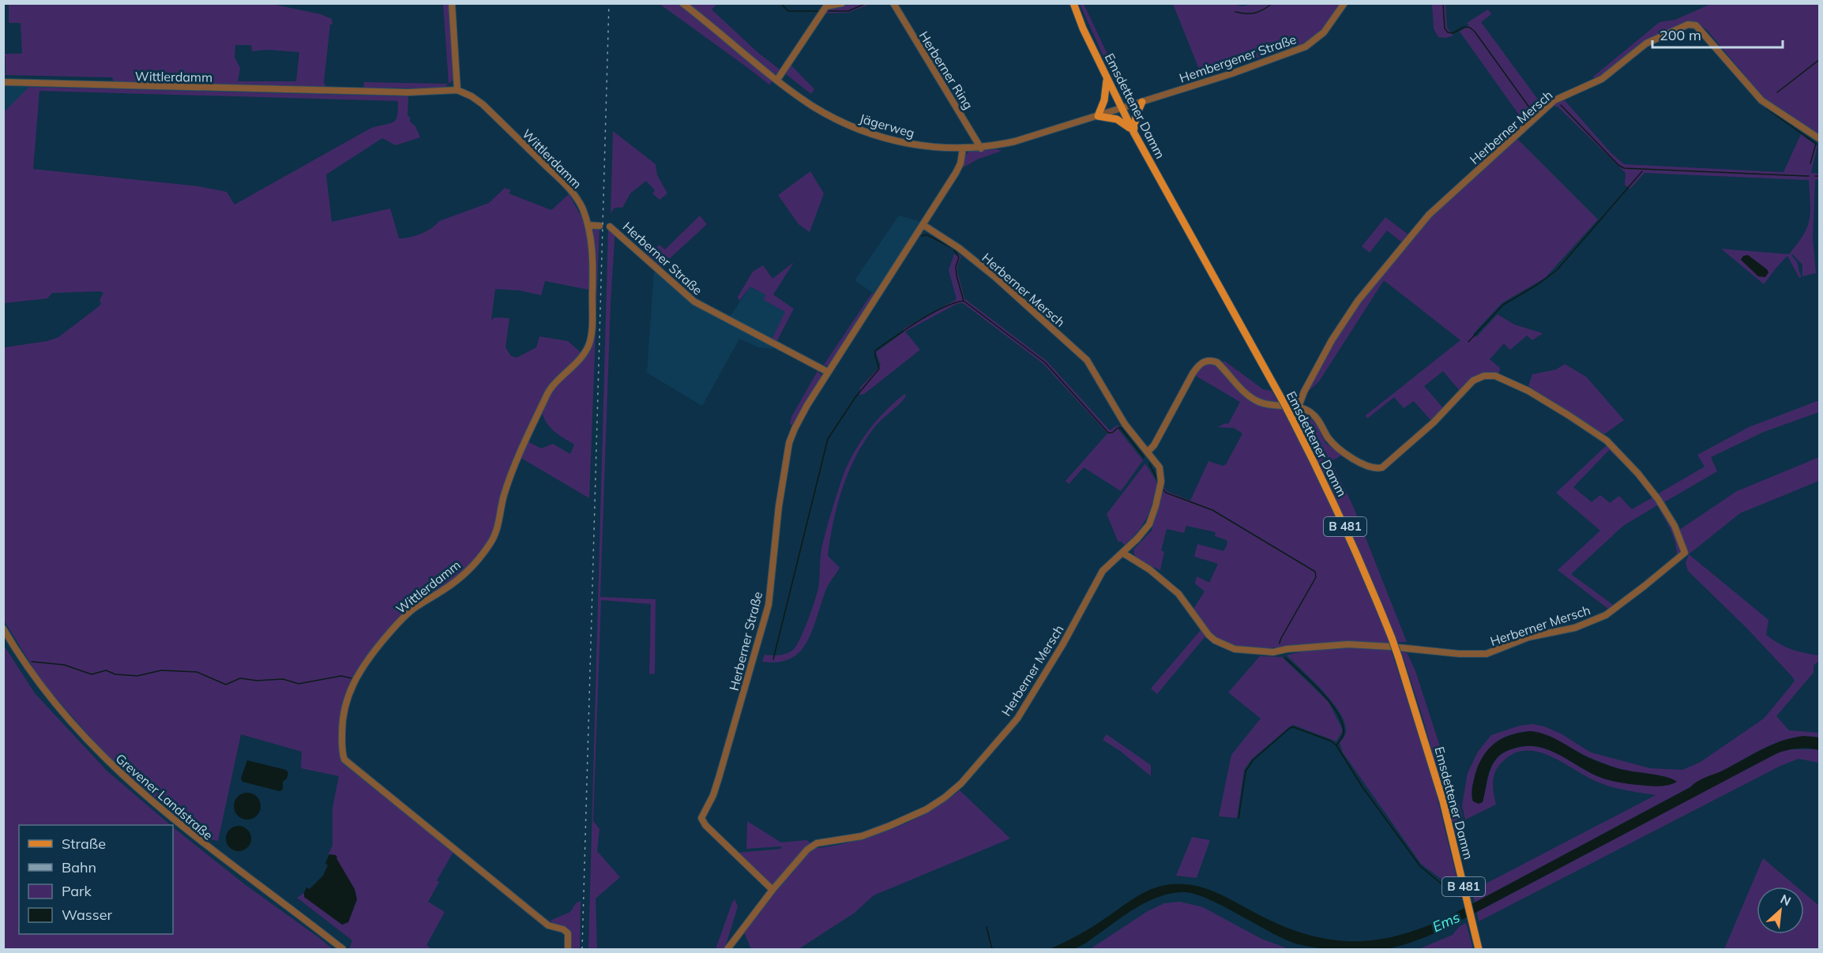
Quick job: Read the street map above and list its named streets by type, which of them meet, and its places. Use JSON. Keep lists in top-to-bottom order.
{
  "streets": {
    "main road": ["Emsdettener Damm", "B 481"],
    "street": [
      "Hembergener Straße",
      "Herberner Ring",
      "Wittlerdamm",
      "Jägerweg",
      "Herberner Mersch",
      "Herberner Straße",
      "Grevener Landstraße"
    ]
  },
  "crossings": [
    ["Hembergener Straße", "Emsdettener Damm"],
    ["Hembergener Straße", "Jägerweg"],
    ["Herberner Ring", "Jägerweg"],
    ["Emsdettener Damm", "Jägerweg"],
    ["Jägerweg", "Herberner Straße"],
    ["Herberner Mersch", "Herberner Straße"]
  ],
  "water": ["Ems"],
  "legend": [
    "Straße",
    "Bahn",
    "Park",
    "Wasser"
  ],
  "scale_bar": "200 m",
  "north": "top right"
}
